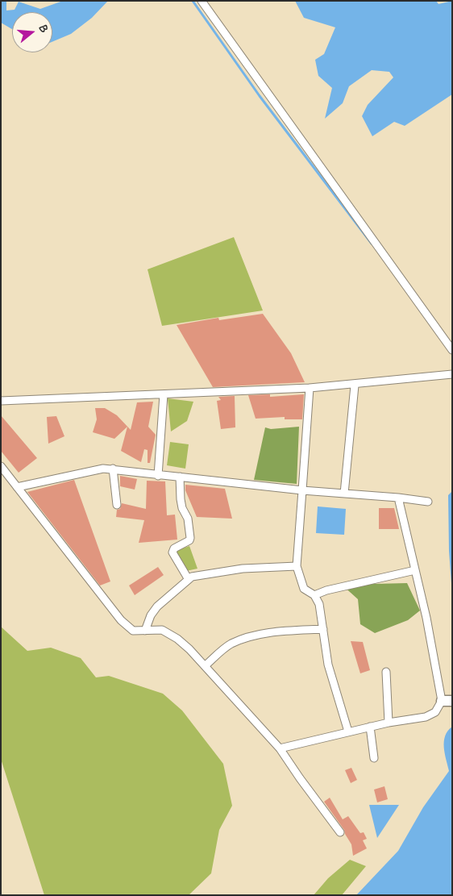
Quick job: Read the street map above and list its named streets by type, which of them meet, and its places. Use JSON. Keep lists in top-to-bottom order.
{
  "north": "right"
}
